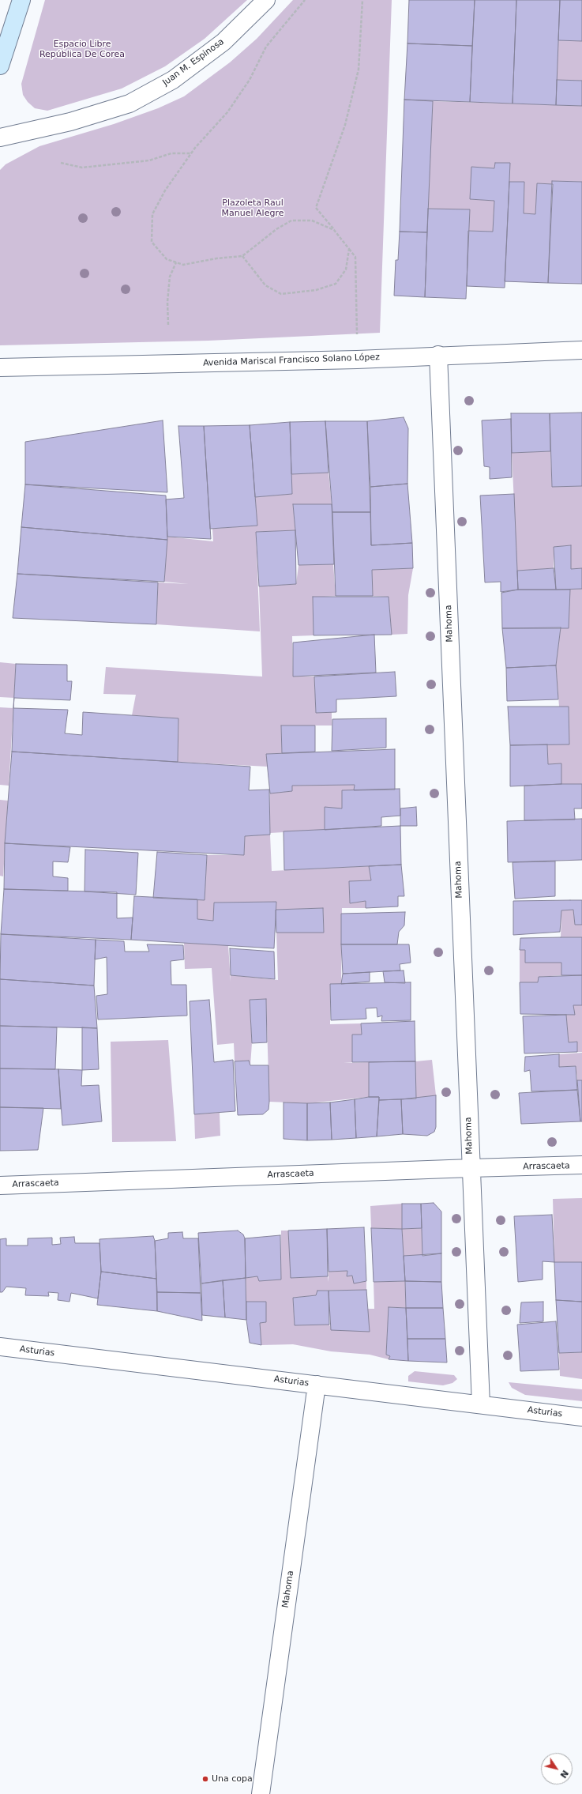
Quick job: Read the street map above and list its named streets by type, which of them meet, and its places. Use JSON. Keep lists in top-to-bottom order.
{
  "streets": {
    "street": [
      "Juan M. Espinosa",
      "Avenida Mariscal Francisco Solano López",
      "Mahoma",
      "Arrascaeta",
      "Asturias"
    ]
  },
  "crossings": [
    ["Avenida Mariscal Francisco Solano López", "Mahoma"],
    ["Mahoma", "Arrascaeta"],
    ["Mahoma", "Asturias"]
  ],
  "parks": ["Espacio Libre República De Corea", "Plazoleta Raul Manuel Alegre"],
  "places": ["Una copa"],
  "north": "bottom right"
}
